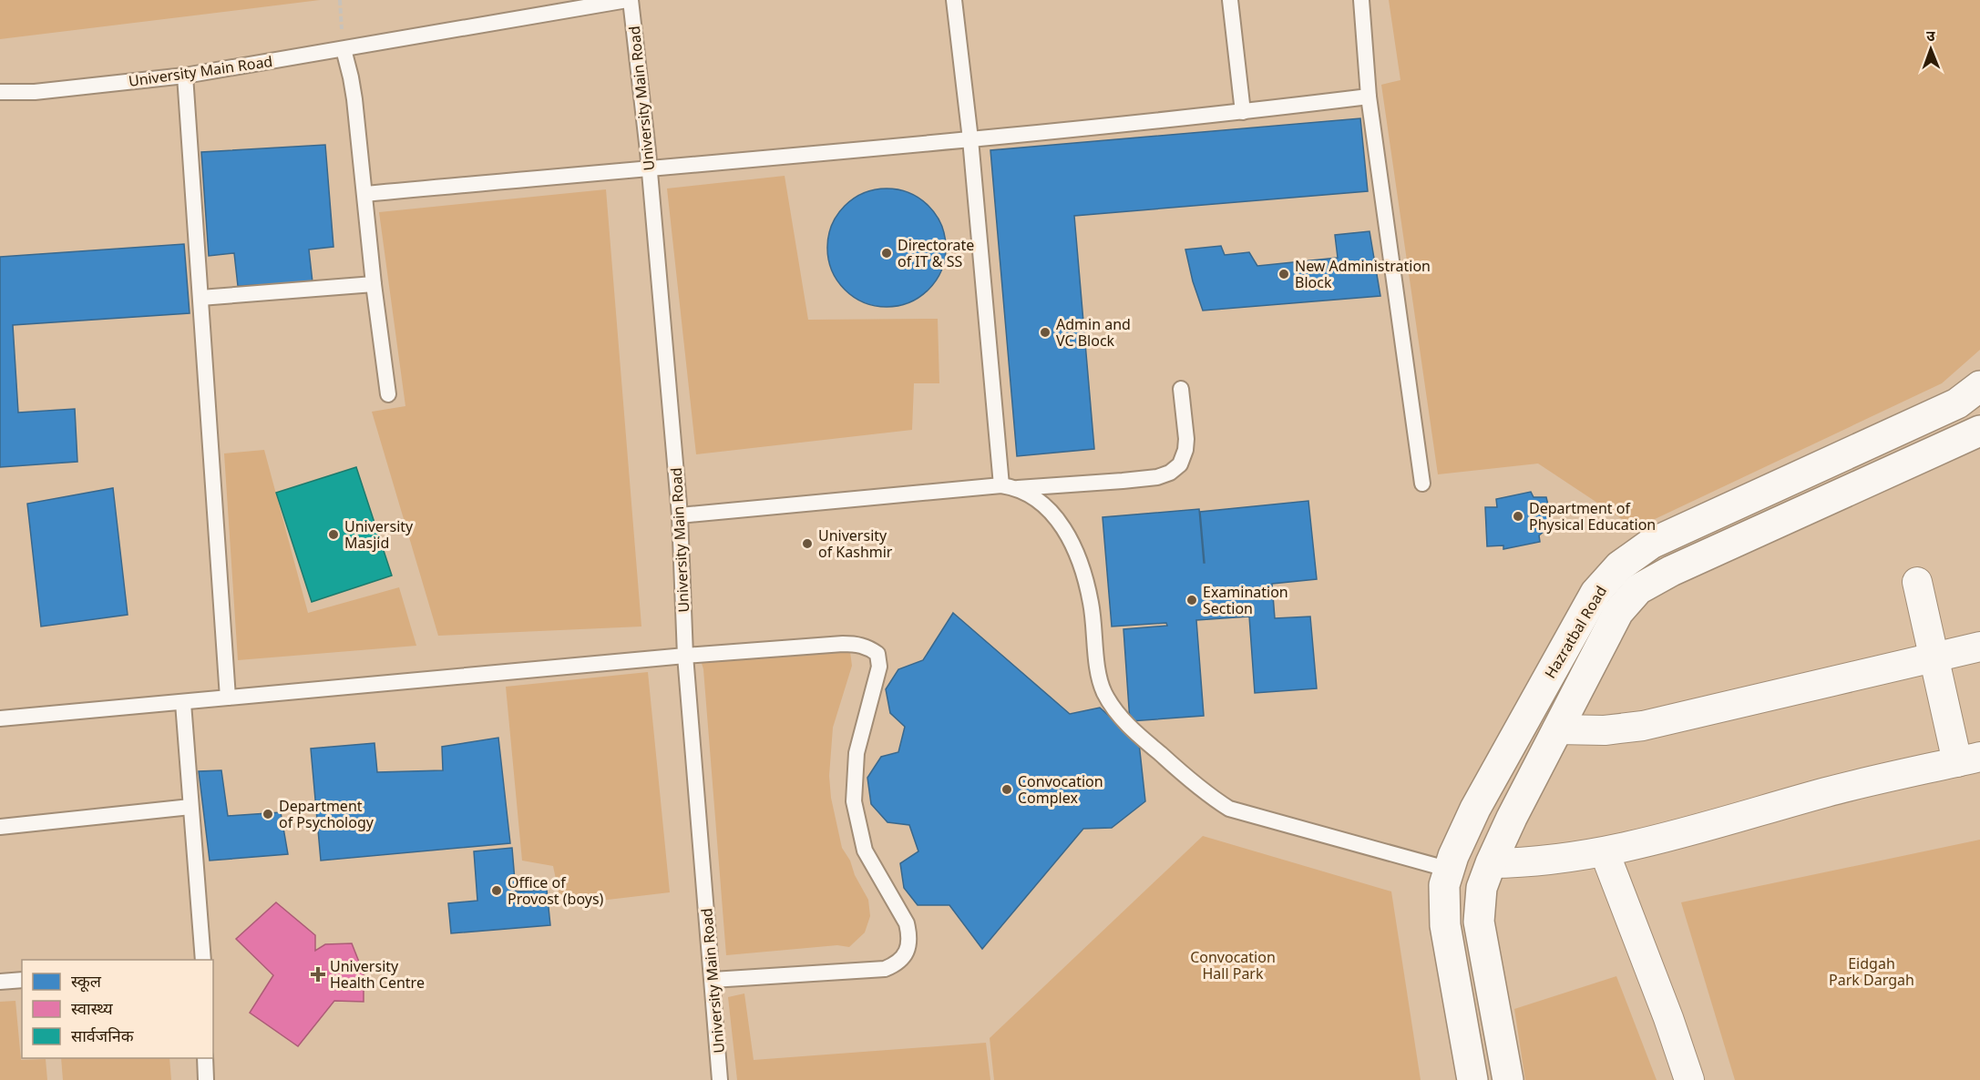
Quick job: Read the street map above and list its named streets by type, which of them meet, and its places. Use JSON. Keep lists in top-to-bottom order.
{
  "streets": {
    "main road": ["Hazratbal Road"],
    "lane": ["University Main Road"]
  },
  "parks": ["Convocation Hall Park", "Eidgah Park Dargah"],
  "places": {
    "other": [
      "Directorate of IT & SS",
      "New Administration Block",
      "Admin and VC Block",
      "Department of Physical Education",
      "University Masjid",
      "University of Kashmir",
      "Examination Section",
      "Convocation Complex",
      "Department of Psychology",
      "Office of Provost (boys)"
    ],
    "health": ["University Health Centre"]
  },
  "legend": ["स्कूल", "स्वास्थ्य", "सार्वजनिक"],
  "north": "top"
}
